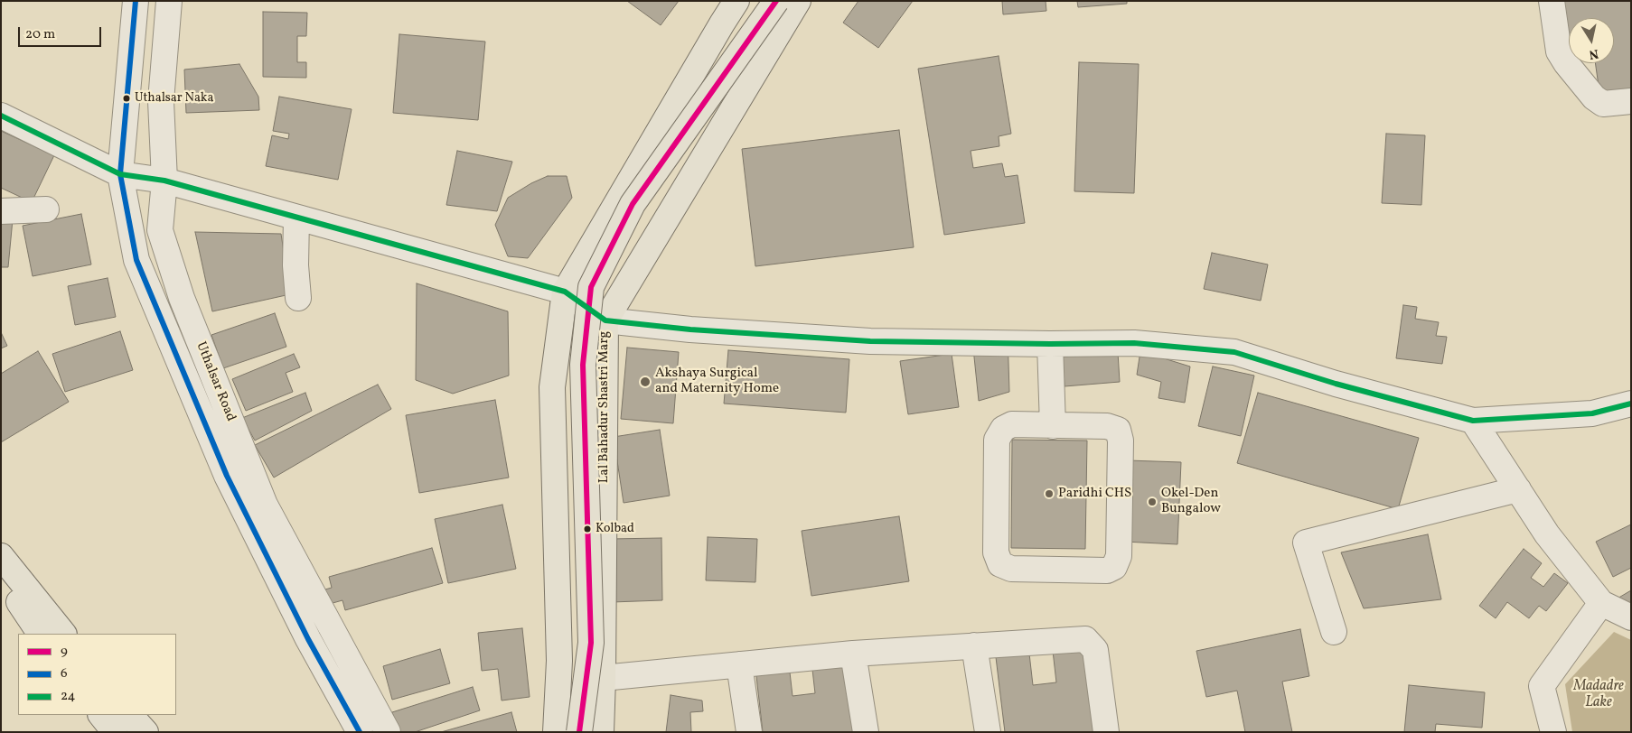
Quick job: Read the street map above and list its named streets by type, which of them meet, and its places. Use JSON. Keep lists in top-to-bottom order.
{
  "streets": {
    "main road": ["Lal Bahadur Shastri Marg"],
    "street": ["Uthalsar Road"]
  },
  "water": ["Madadre Lake"],
  "places": [
    "Uthalsar Naka",
    "Akshaya Surgical and Maternity Home",
    "Paridhi CHS",
    "Okel-Den Bungalow",
    "Kolbad"
  ],
  "lines": ["transit line 9", "transit line 6", "transit line 24"],
  "legend": ["9", "6", "24"],
  "scale_bar": "20 m",
  "north": "bottom"
}
